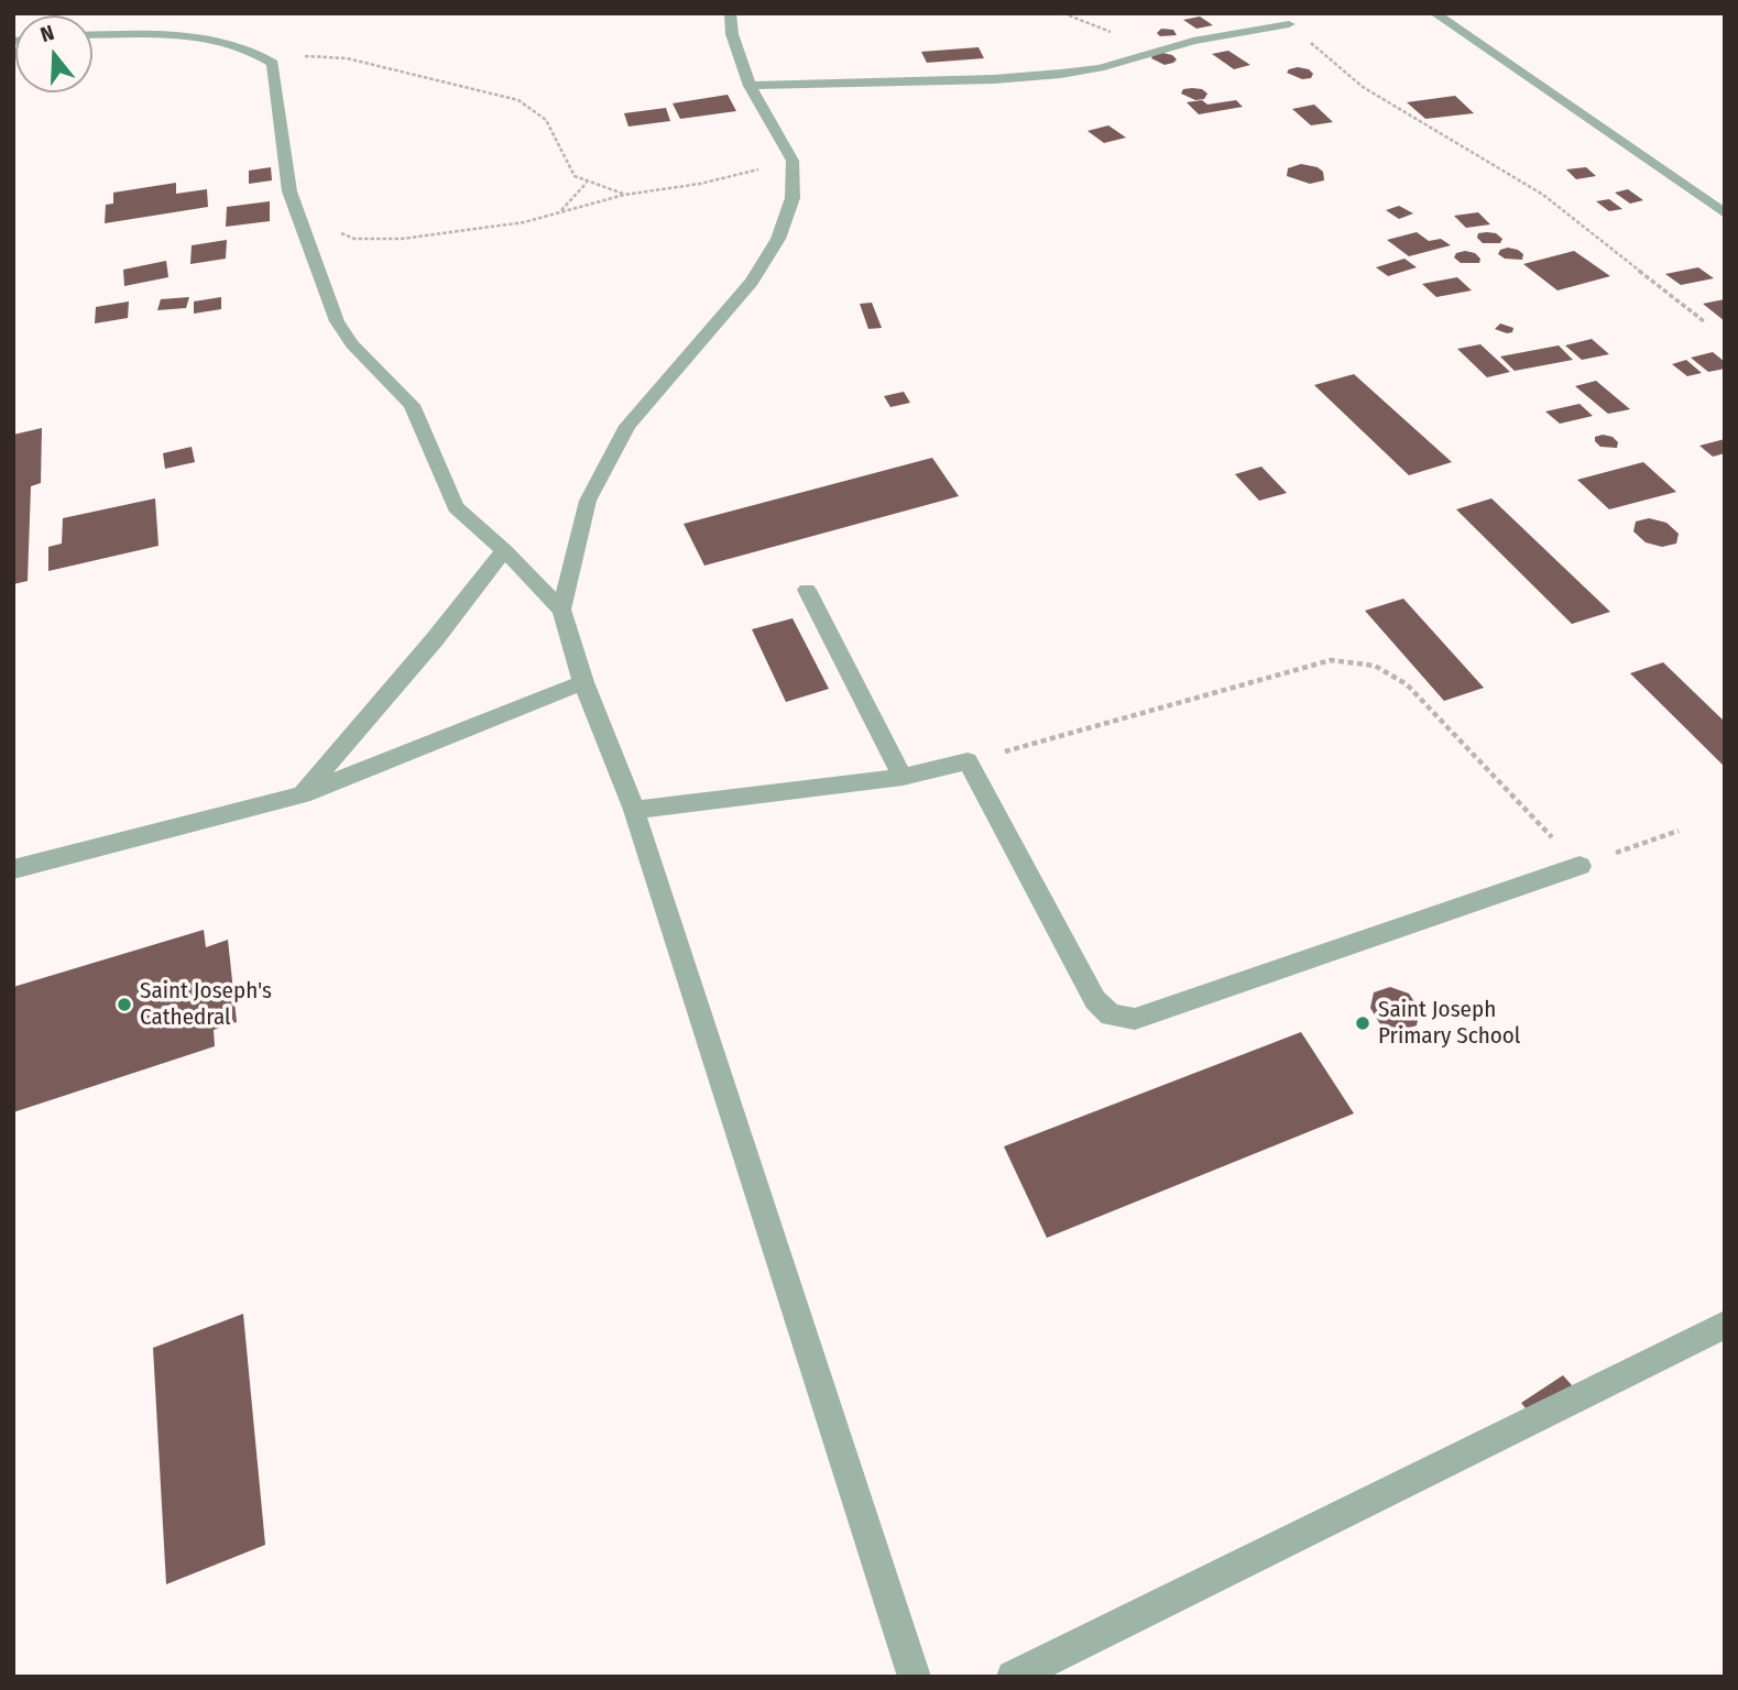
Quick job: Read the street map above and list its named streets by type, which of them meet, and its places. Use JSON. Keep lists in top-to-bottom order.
{
  "places": ["Saint Joseph's Cathedral", "Saint Joseph Primary School"],
  "north": "top"
}
